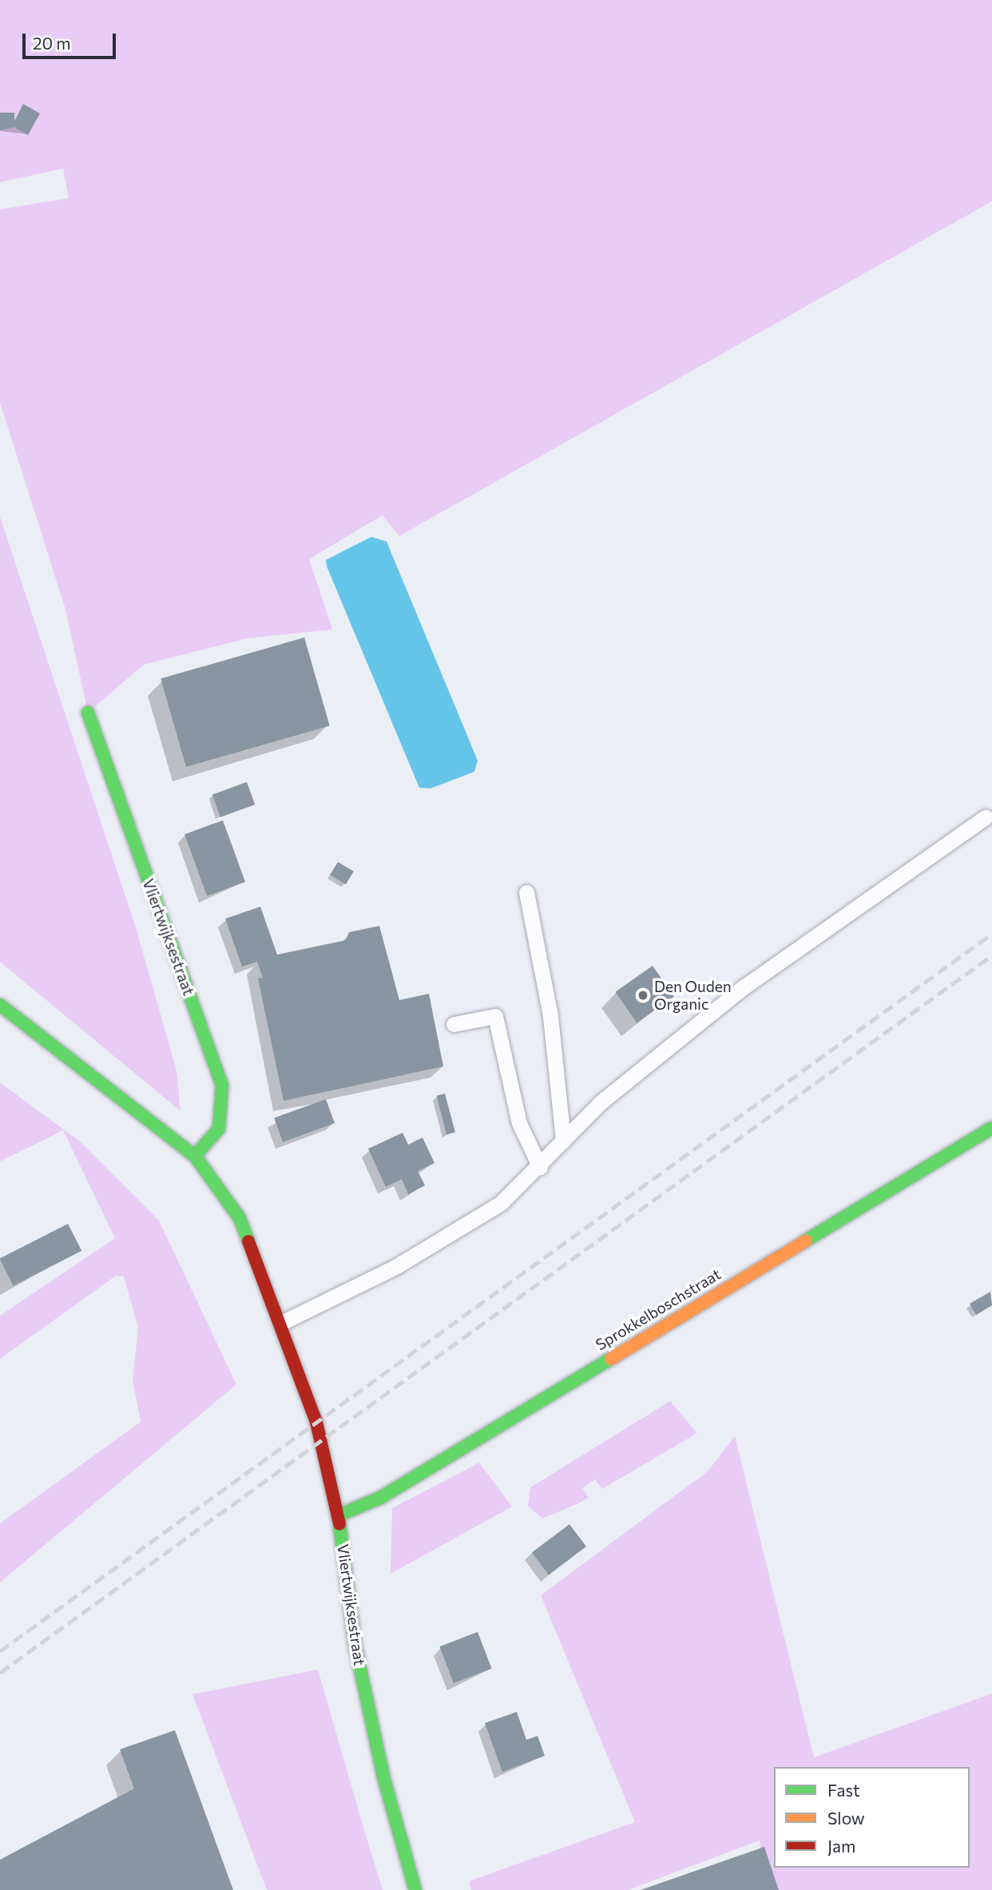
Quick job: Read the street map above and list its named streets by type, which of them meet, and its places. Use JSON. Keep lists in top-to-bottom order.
{
  "streets": {
    "street": ["Vliertwijksestraat", "Sprokkelboschstraat"]
  },
  "crossings": [
    ["Vliertwijksestraat", "Sprokkelboschstraat"]
  ],
  "places": ["Den Ouden Organic"],
  "legend": ["Fast", "Slow", "Jam"],
  "scale_bar": "20 m"
}
